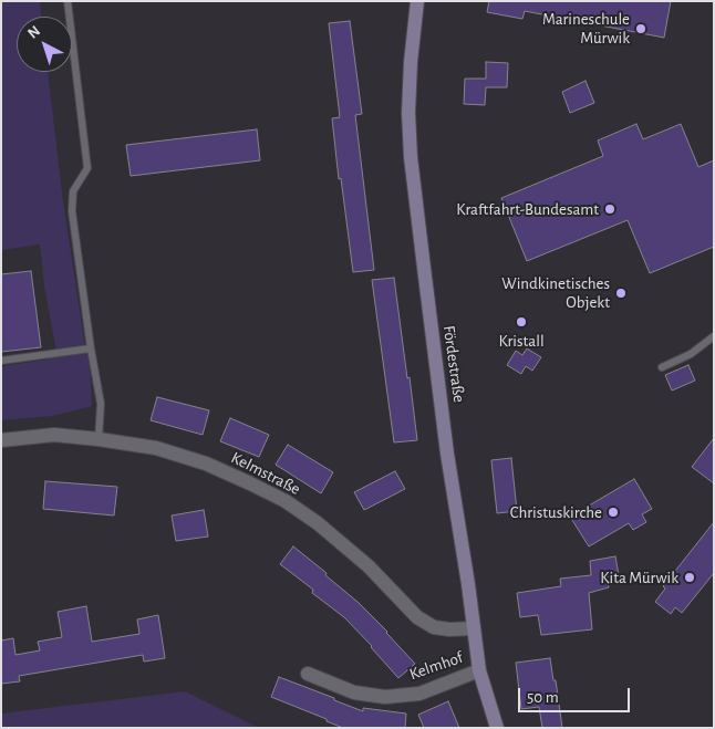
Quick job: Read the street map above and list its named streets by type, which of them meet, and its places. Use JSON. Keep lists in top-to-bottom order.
{
  "streets": {
    "main road": ["Fördestraße"],
    "street": ["Kelmstraße", "Kelmhof"]
  },
  "crossings": [
    ["Fördestraße", "Kelmstraße"],
    ["Fördestraße", "Kelmhof"]
  ],
  "places": [
    "Marineschule Mürwik",
    "Kraftfahrt-Bundesamt",
    "Windkinetisches Objekt",
    "Kristall",
    "Christuskirche",
    "Kita Mürwik"
  ],
  "scale_bar": "50 m",
  "north": "top left"
}
